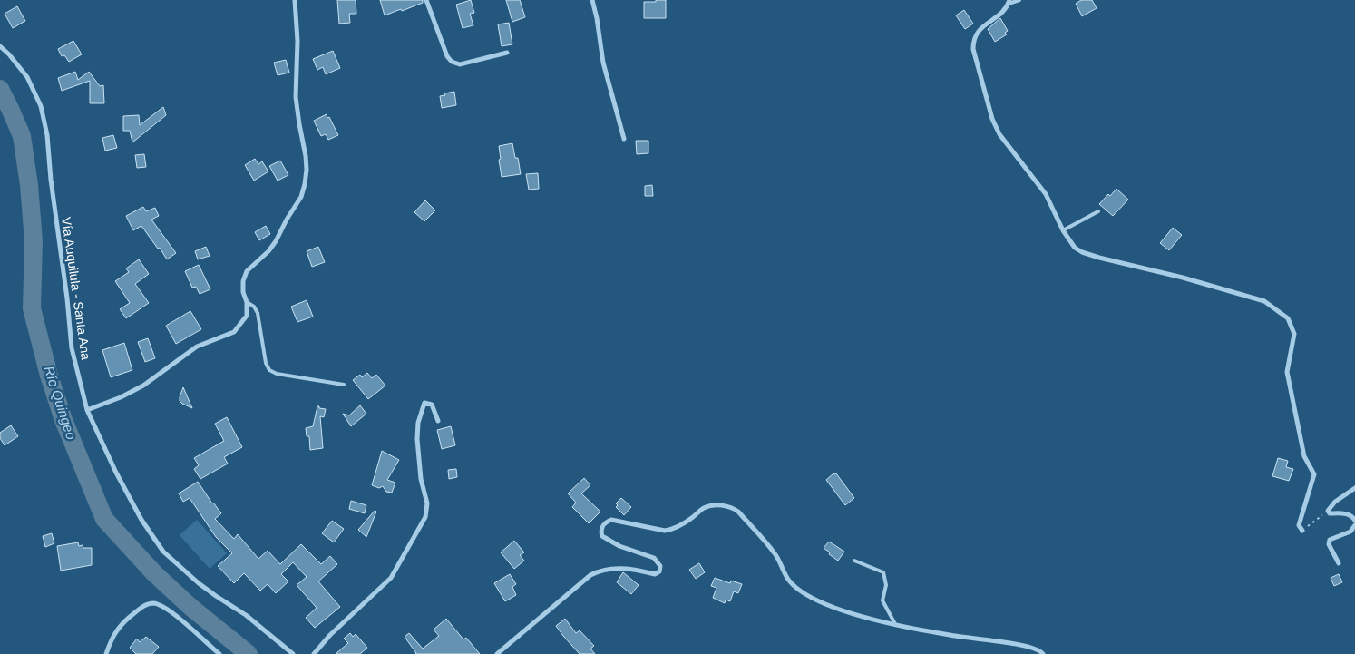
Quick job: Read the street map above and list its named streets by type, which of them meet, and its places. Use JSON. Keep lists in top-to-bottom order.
{
  "streets": {
    "street": ["Vía Auquilula - Santa Ana"]
  },
  "water": ["Río Quingeo"]
}
